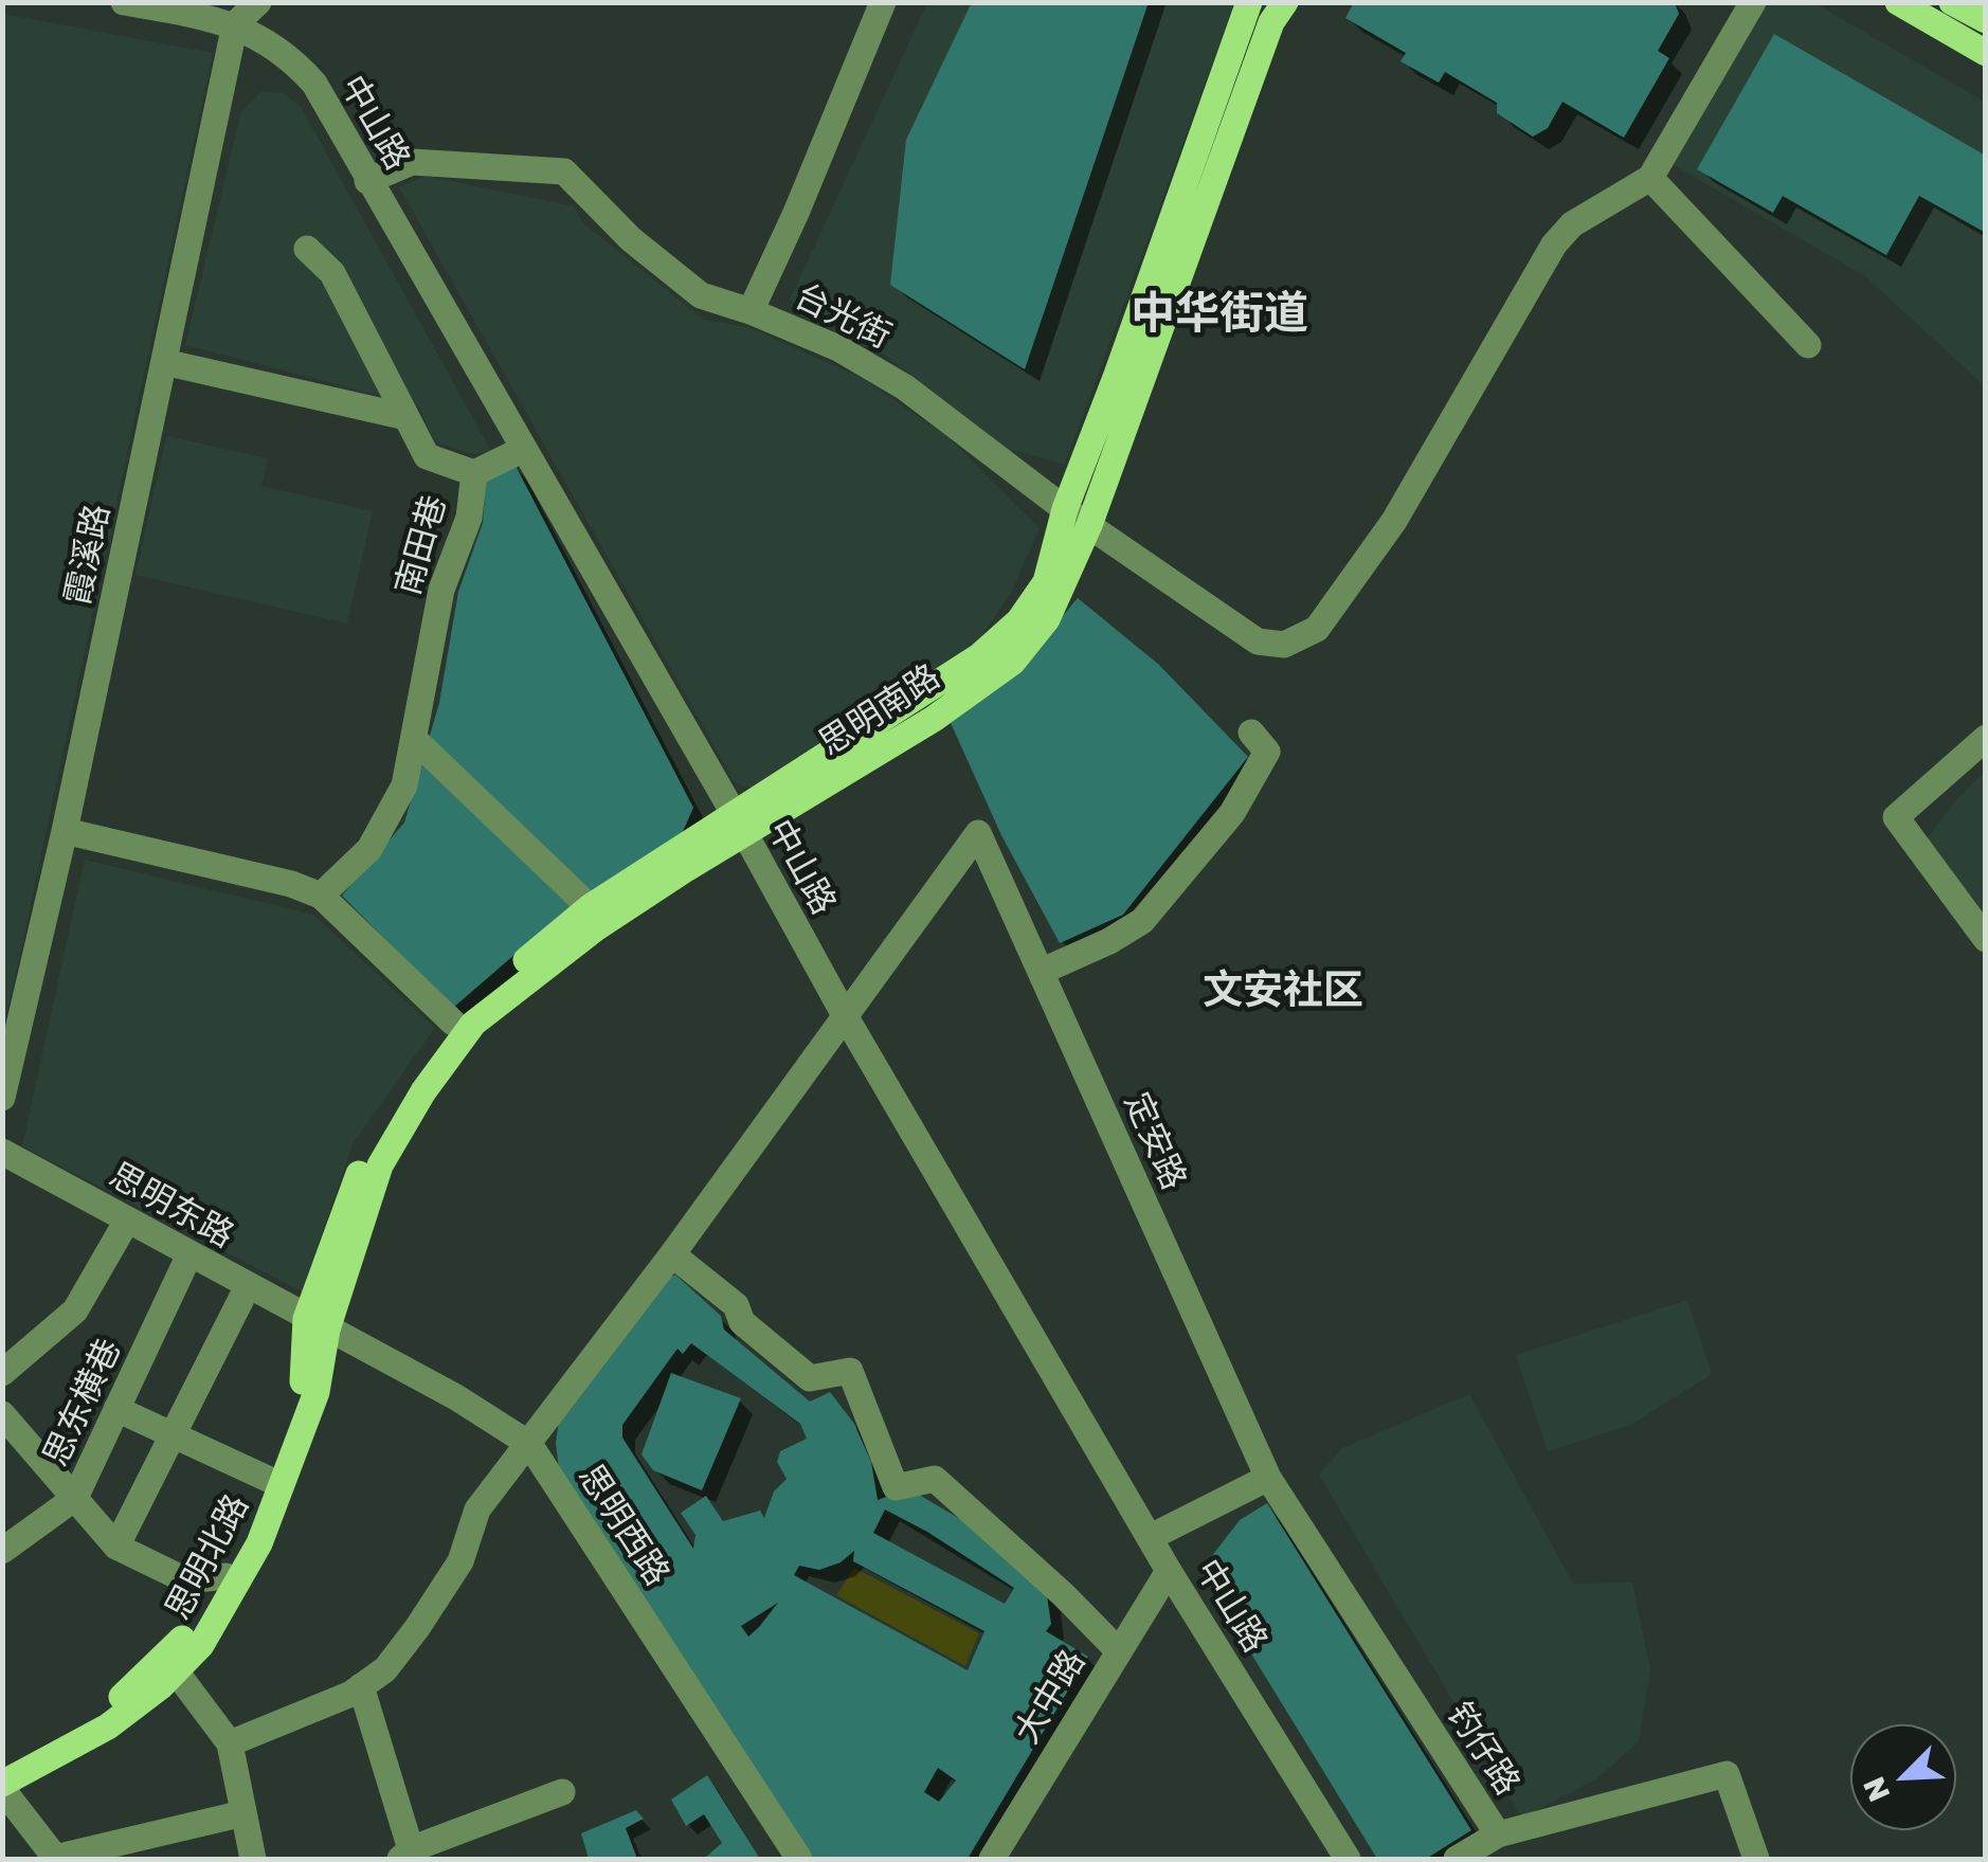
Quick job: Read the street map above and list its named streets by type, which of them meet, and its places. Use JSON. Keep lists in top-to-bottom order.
{
  "streets": {
    "main road": ["思明南路", "思明北路"],
    "street": [
      "中山路",
      "台光街",
      "南田巷",
      "霞溪路",
      "定安路",
      "思明东路",
      "思东横巷",
      "思明西路",
      "大中路",
      "钓仔路"
    ]
  },
  "crossings": [
    ["中山路", "台光街"],
    ["中山路", "霞溪路"],
    ["中山路", "思明南路"],
    ["中山路", "定安路"],
    ["中山路", "大中路"],
    ["台光街", "思明南路"],
    ["思明南路", "思明东路"],
    ["思明南路", "思明西路"],
    ["思明南路", "思明北路"],
    ["定安路", "钓仔路"],
    ["思明东路", "思东横巷"],
    ["思明东路", "思明西路"],
    ["思明东路", "思明北路"],
    ["思明西路", "思明北路"]
  ],
  "districts": ["中华街道", "文安社区"],
  "north": "bottom left"
}
